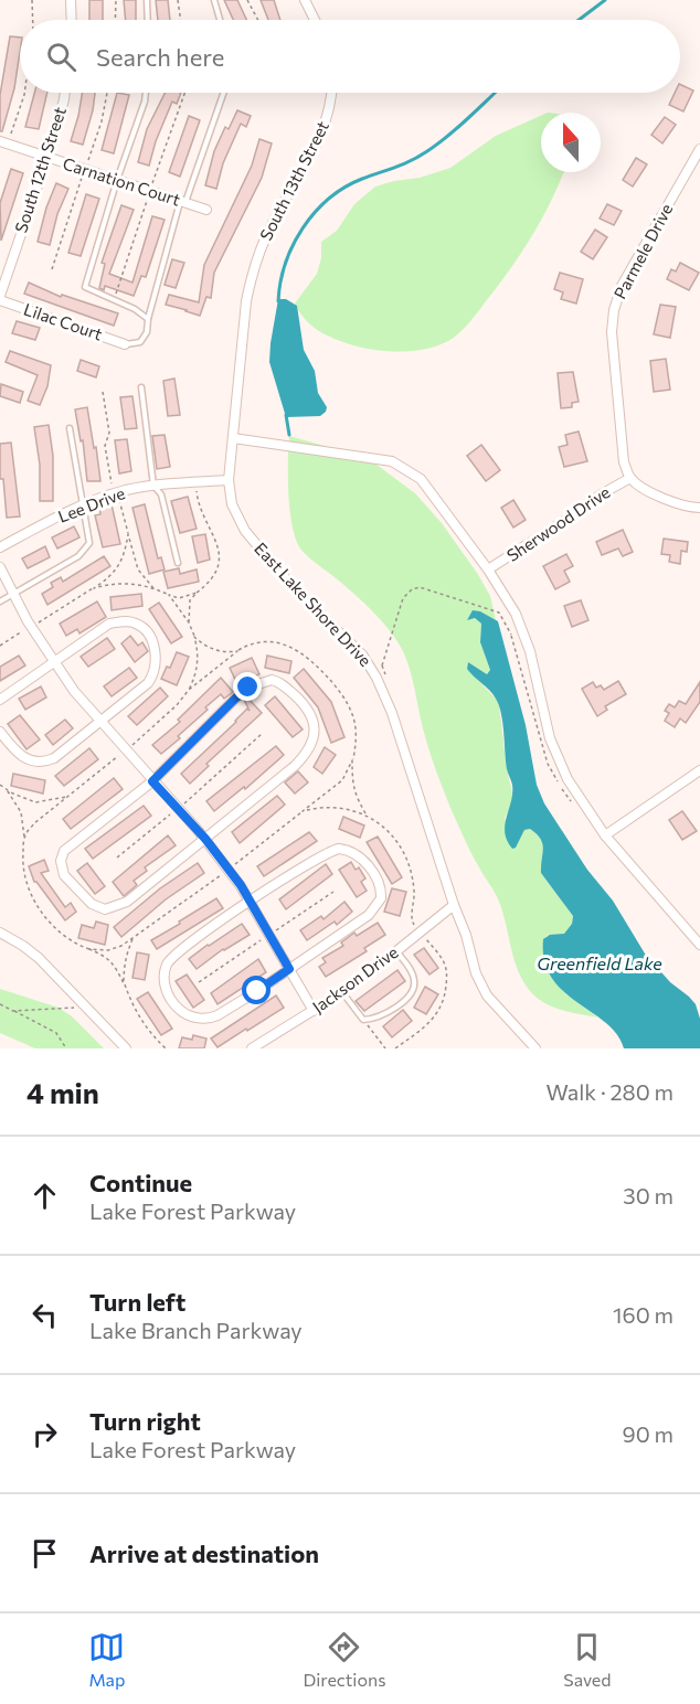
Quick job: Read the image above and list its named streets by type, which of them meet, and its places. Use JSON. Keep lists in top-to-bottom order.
{
  "streets": {
    "street": [
      "South 12th Street",
      "South 13th Street",
      "Carnation Court",
      "Parmele Drive",
      "Lilac Court",
      "Lee Drive",
      "Sherwood Drive",
      "East Lake Shore Drive",
      "Jackson Drive"
    ]
  },
  "crossings": [
    ["South 12th Street", "Carnation Court"],
    ["South 13th Street", "East Lake Shore Drive"],
    ["Parmele Drive", "Sherwood Drive"],
    ["Lee Drive", "East Lake Shore Drive"],
    ["East Lake Shore Drive", "Jackson Drive"]
  ],
  "water": ["Greenfield Lake"],
  "north": "top",
  "page": {
    "search": "Search here",
    "heading": ["4 min", "Walk · 280 m"],
    "list": [
      ["Continue", "Lake Forest Parkway", "30 m"],
      ["Turn left", "Lake Branch Parkway", "160 m"],
      ["Turn right", "Lake Forest Parkway", "90 m"],
      "Arrive at destination"
    ],
    "nav": ["Map", "Directions", "Saved"]
  }
}
